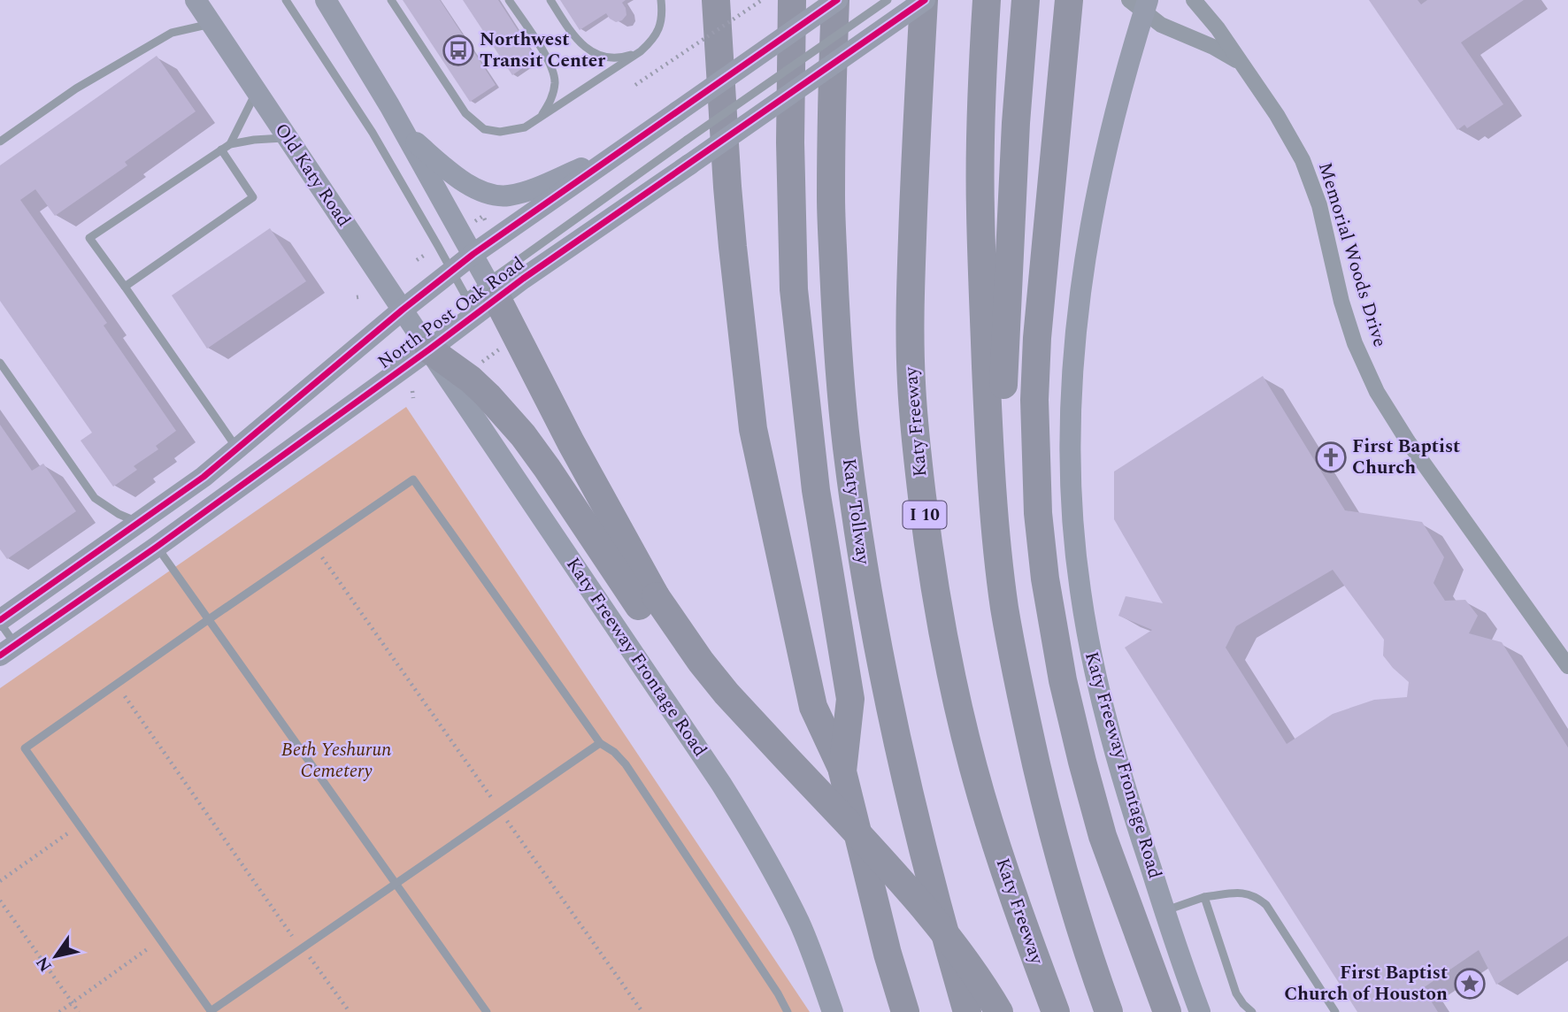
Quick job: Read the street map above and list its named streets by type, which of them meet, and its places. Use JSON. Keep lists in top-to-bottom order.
{
  "streets": {
    "highway": ["Katy Freeway", "Katy Tollway", "I 10"],
    "main road": ["Old Katy Road", "North Post Oak Road", "Katy Freeway Frontage Road"],
    "street": ["Memorial Woods Drive"]
  },
  "crossings": [
    ["Old Katy Road", "North Post Oak Road"],
    ["Old Katy Road", "Katy Freeway Frontage Road"],
    ["Memorial Woods Drive", "Katy Freeway Frontage Road"],
    ["North Post Oak Road", "Katy Freeway"],
    ["North Post Oak Road", "Katy Tollway"],
    ["North Post Oak Road", "Katy Freeway Frontage Road"]
  ],
  "parks": ["Beth Yeshurun Cemetery"],
  "places": {
    "bus stop": ["Northwest Transit Center"],
    "church": ["First Baptist Church"],
    "place": ["First Baptist Church of Houston"]
  },
  "north": "bottom left"
}
